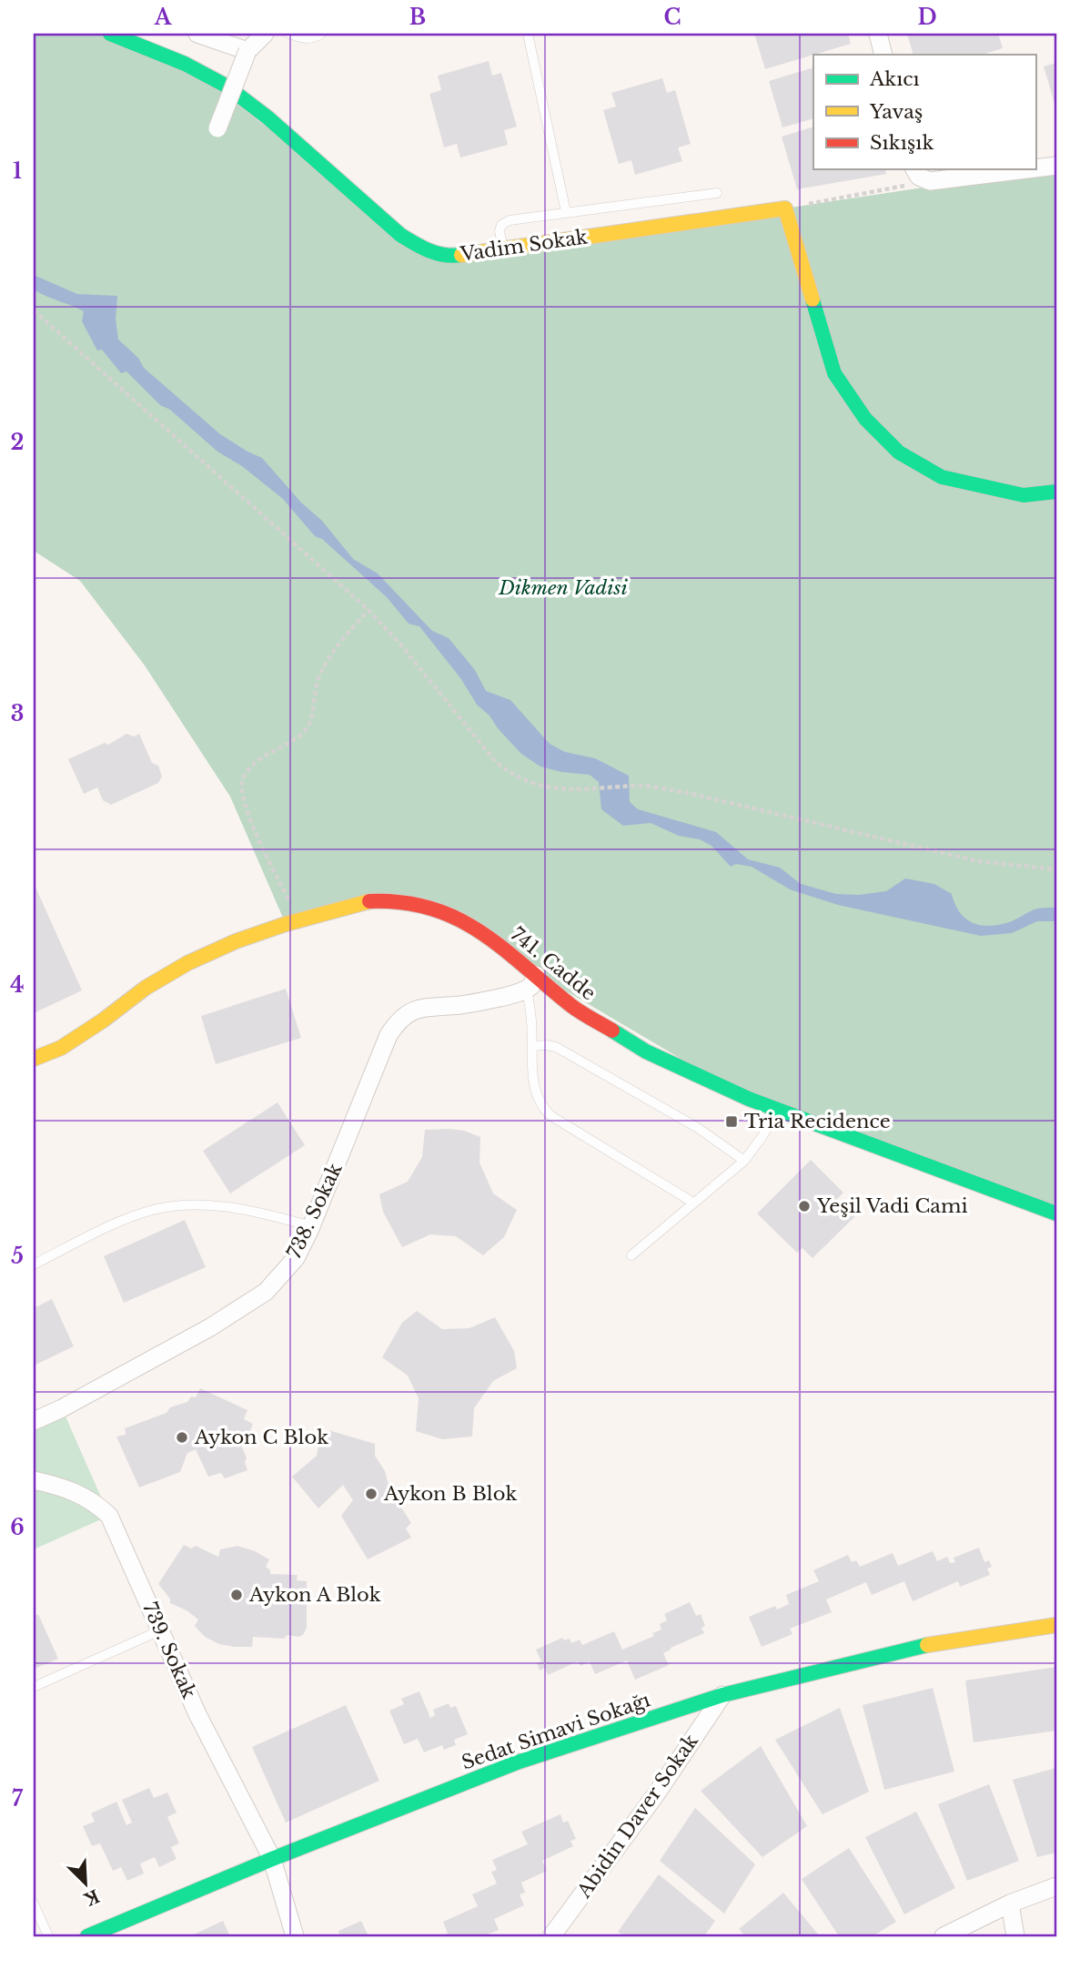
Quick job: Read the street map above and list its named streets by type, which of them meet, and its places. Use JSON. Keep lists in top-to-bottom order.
{
  "streets": {
    "street": [
      "Vadim Sokak",
      "741. Cadde",
      "738. Sokak",
      "739. Sokak",
      "Sedat Simavi Sokağı",
      "Abidin Daver Sokak"
    ]
  },
  "crossings": [
    ["741. Cadde", "738. Sokak"],
    ["739. Sokak", "Sedat Simavi Sokağı"],
    ["Sedat Simavi Sokağı", "Abidin Daver Sokak"]
  ],
  "parks": ["Dikmen Vadisi"],
  "places": {
    "transit": ["Tria Recidence"],
    "other": [
      "Yeşil Vadi Cami",
      "Aykon C Blok",
      "Aykon B Blok",
      "Aykon A Blok"
    ]
  },
  "legend": ["Akıcı", "Yavaş", "Sıkışık"],
  "north": "bottom right",
  "grid": {
    "columns": [
      "A",
      "B",
      "C",
      "D"
    ],
    "rows": [
      "1",
      "2",
      "3",
      "4",
      "5",
      "6",
      "7"
    ]
  }
}
